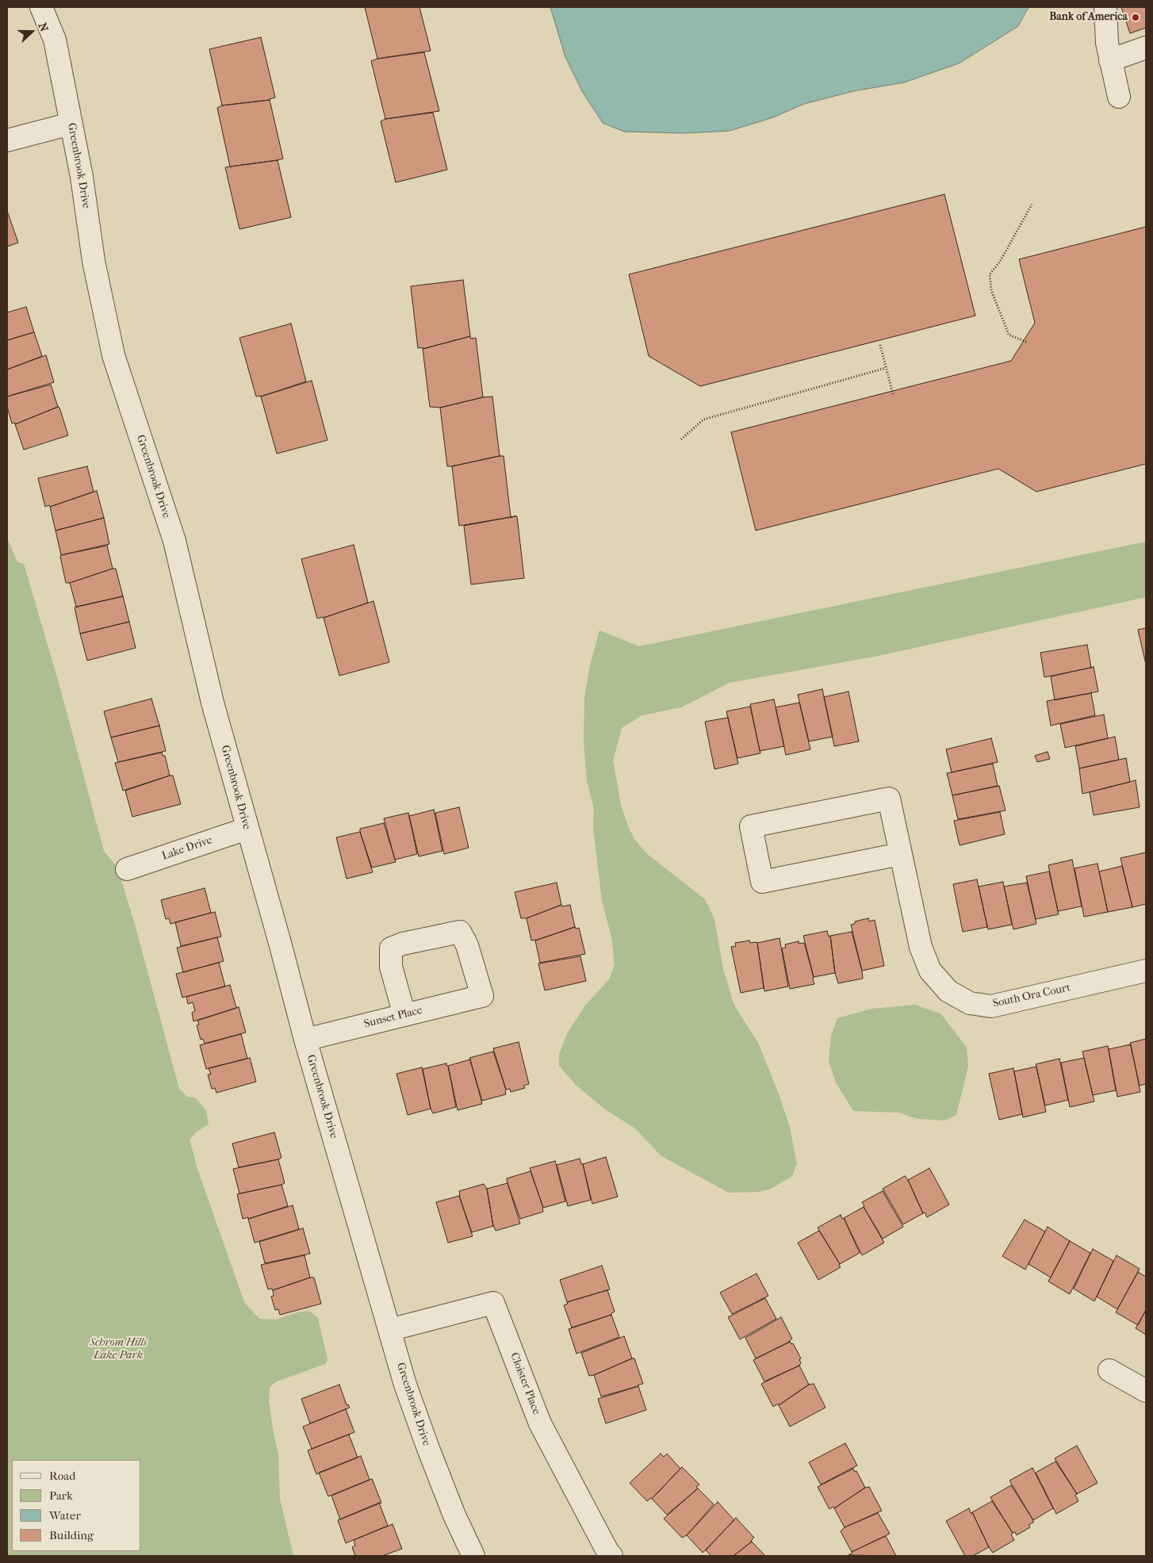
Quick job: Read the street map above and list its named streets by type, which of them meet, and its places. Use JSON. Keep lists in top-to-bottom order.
{
  "streets": {
    "street": [
      "Greenbrook Drive",
      "Lake Drive",
      "South Ora Court",
      "Sunset Place",
      "Cloister Place"
    ]
  },
  "crossings": [
    ["Greenbrook Drive", "Lake Drive"],
    ["Greenbrook Drive", "Sunset Place"],
    ["Greenbrook Drive", "Cloister Place"]
  ],
  "parks": ["Schrom Hills Lake Park"],
  "places": ["Bank of America"],
  "legend": [
    "Road",
    "Park",
    "Water",
    "Building"
  ],
  "north": "right"
}
